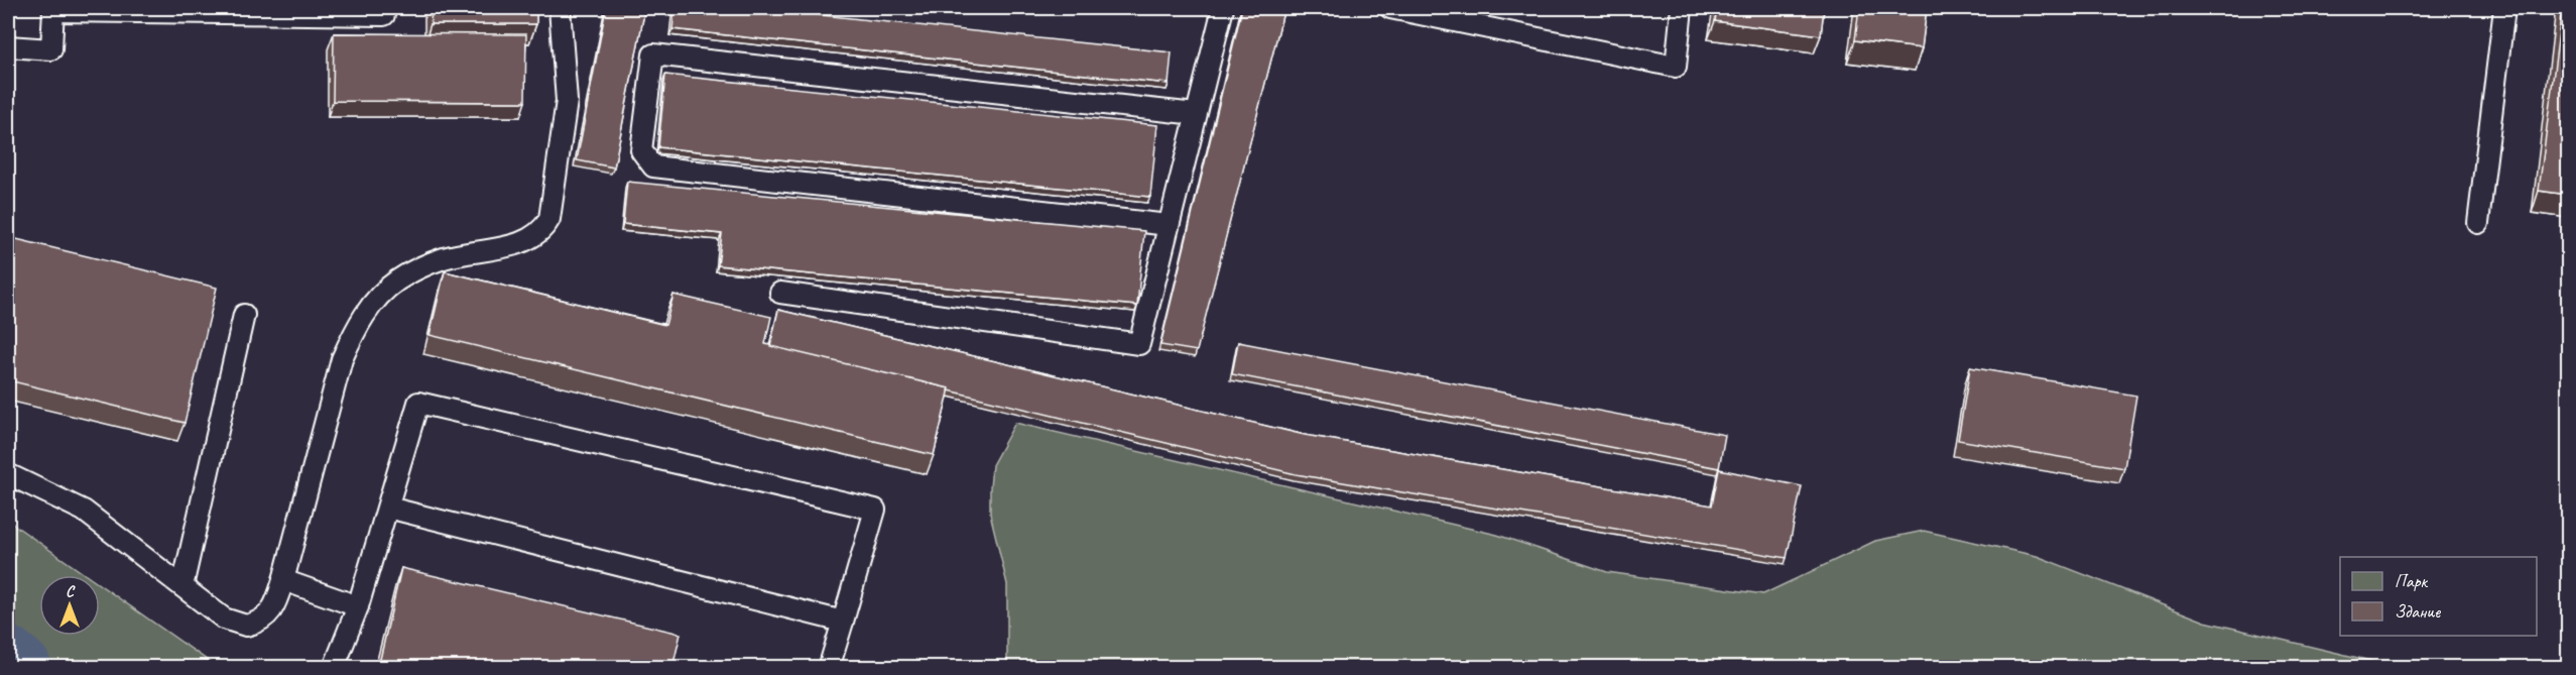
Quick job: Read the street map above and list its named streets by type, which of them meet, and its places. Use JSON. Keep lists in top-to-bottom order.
{
  "legend": ["Парк", "Здание"],
  "north": "top"
}
